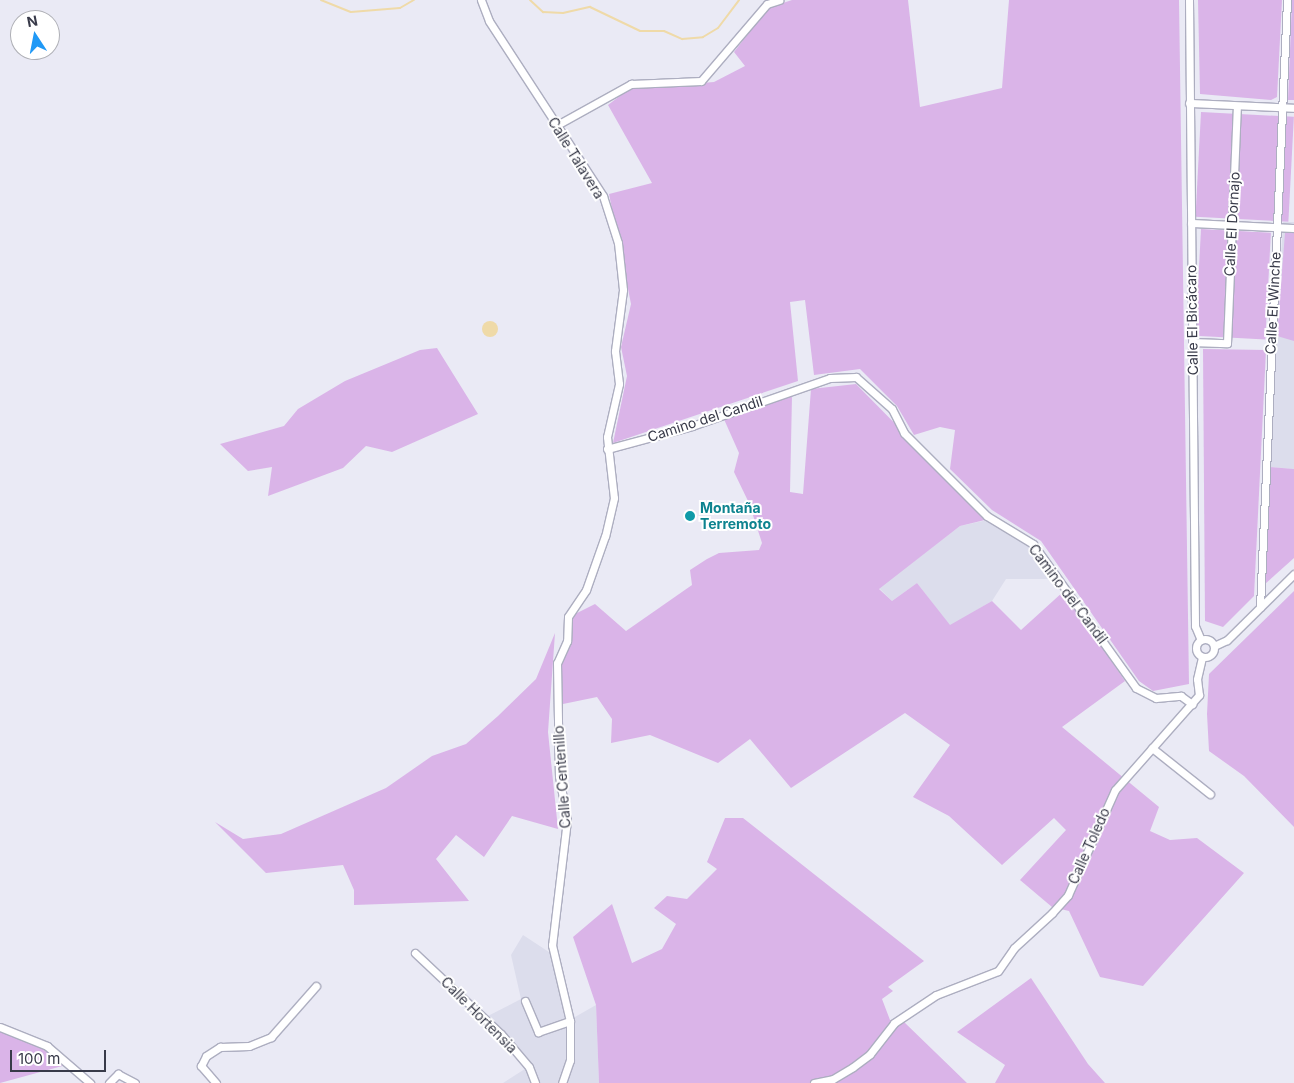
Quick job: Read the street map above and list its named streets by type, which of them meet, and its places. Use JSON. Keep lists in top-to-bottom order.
{
  "streets": {
    "street": [
      "Calle Talavera",
      "Calle El Dornajo",
      "Calle El Winche",
      "Calle El Bicácaro",
      "Camino del Candil",
      "Calle Centenillo",
      "Calle Toledo",
      "Calle Hortensia"
    ]
  },
  "crossings": [
    ["Calle Talavera", "Camino del Candil"],
    ["Calle Talavera", "Calle Centenillo"],
    ["Calle El Dornajo", "Calle El Bicácaro"],
    ["Calle El Bicácaro", "Calle Toledo"],
    ["Camino del Candil", "Calle Centenillo"],
    ["Camino del Candil", "Calle Toledo"]
  ],
  "places": ["Montaña Terremoto"],
  "scale_bar": "100 m",
  "north": "top"
}
